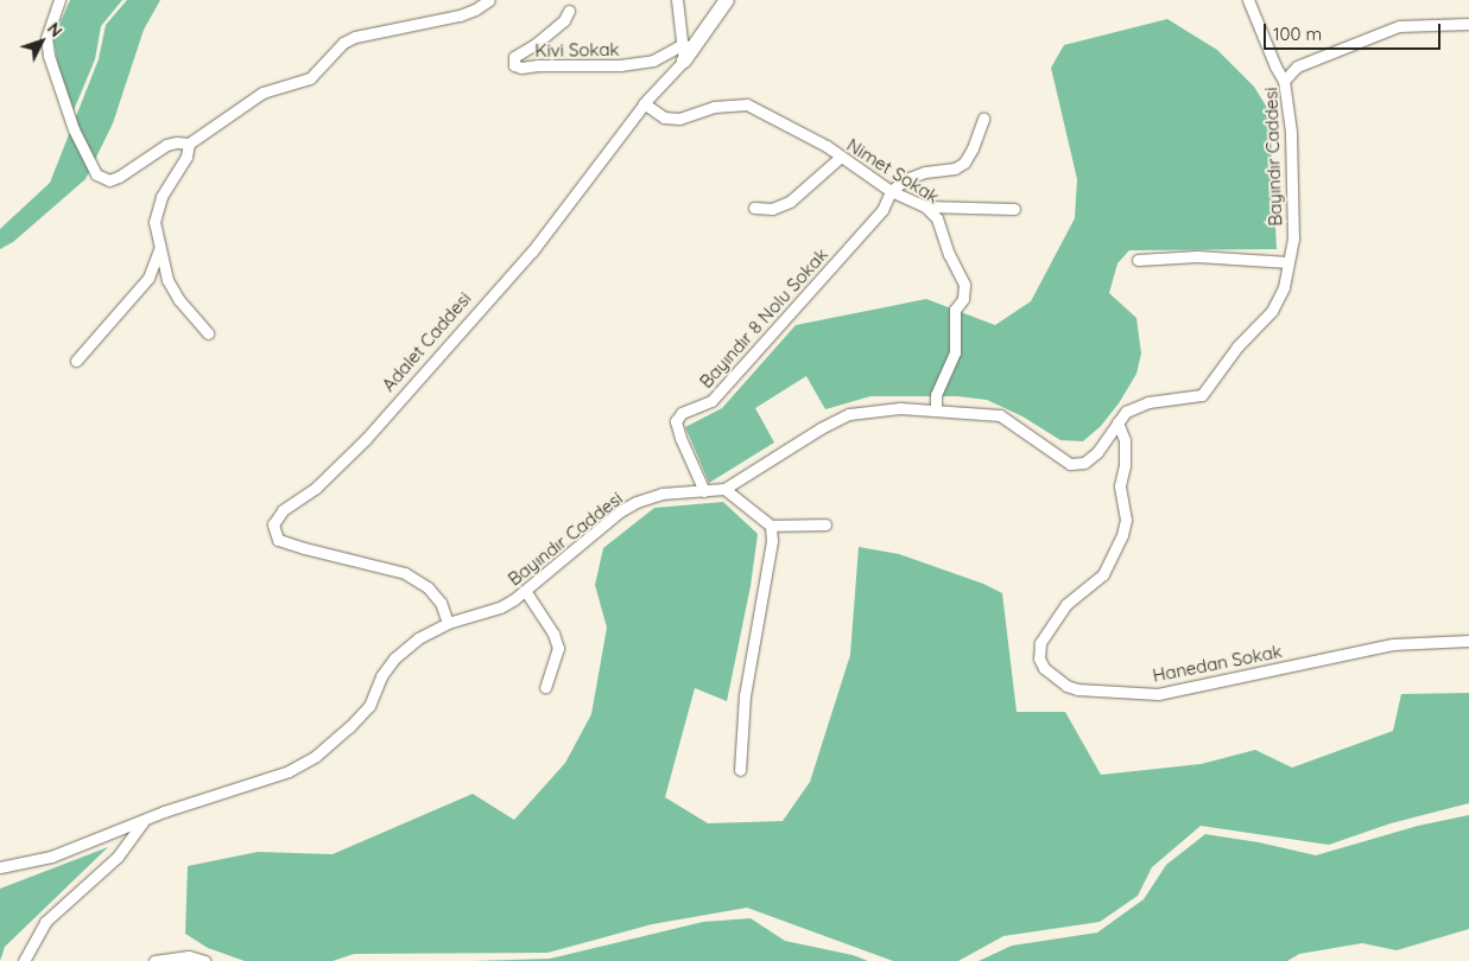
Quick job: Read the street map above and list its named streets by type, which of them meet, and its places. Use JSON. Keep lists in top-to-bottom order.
{
  "streets": {
    "street": [
      "Kivi Sokak",
      "Bayındır Caddesi",
      "Nimet Sokak",
      "Bayındır 8 Nolu Sokak",
      "Adalet Caddesi",
      "Hanedan Sokak"
    ]
  },
  "crossings": [
    ["Bayındır Caddesi", "Nimet Sokak"],
    ["Bayındır Caddesi", "Bayındır 8 Nolu Sokak"],
    ["Bayındır Caddesi", "Adalet Caddesi"],
    ["Bayındır Caddesi", "Hanedan Sokak"],
    ["Nimet Sokak", "Bayındır 8 Nolu Sokak"],
    ["Nimet Sokak", "Adalet Caddesi"]
  ],
  "scale_bar": "100 m",
  "north": "top right"
}
